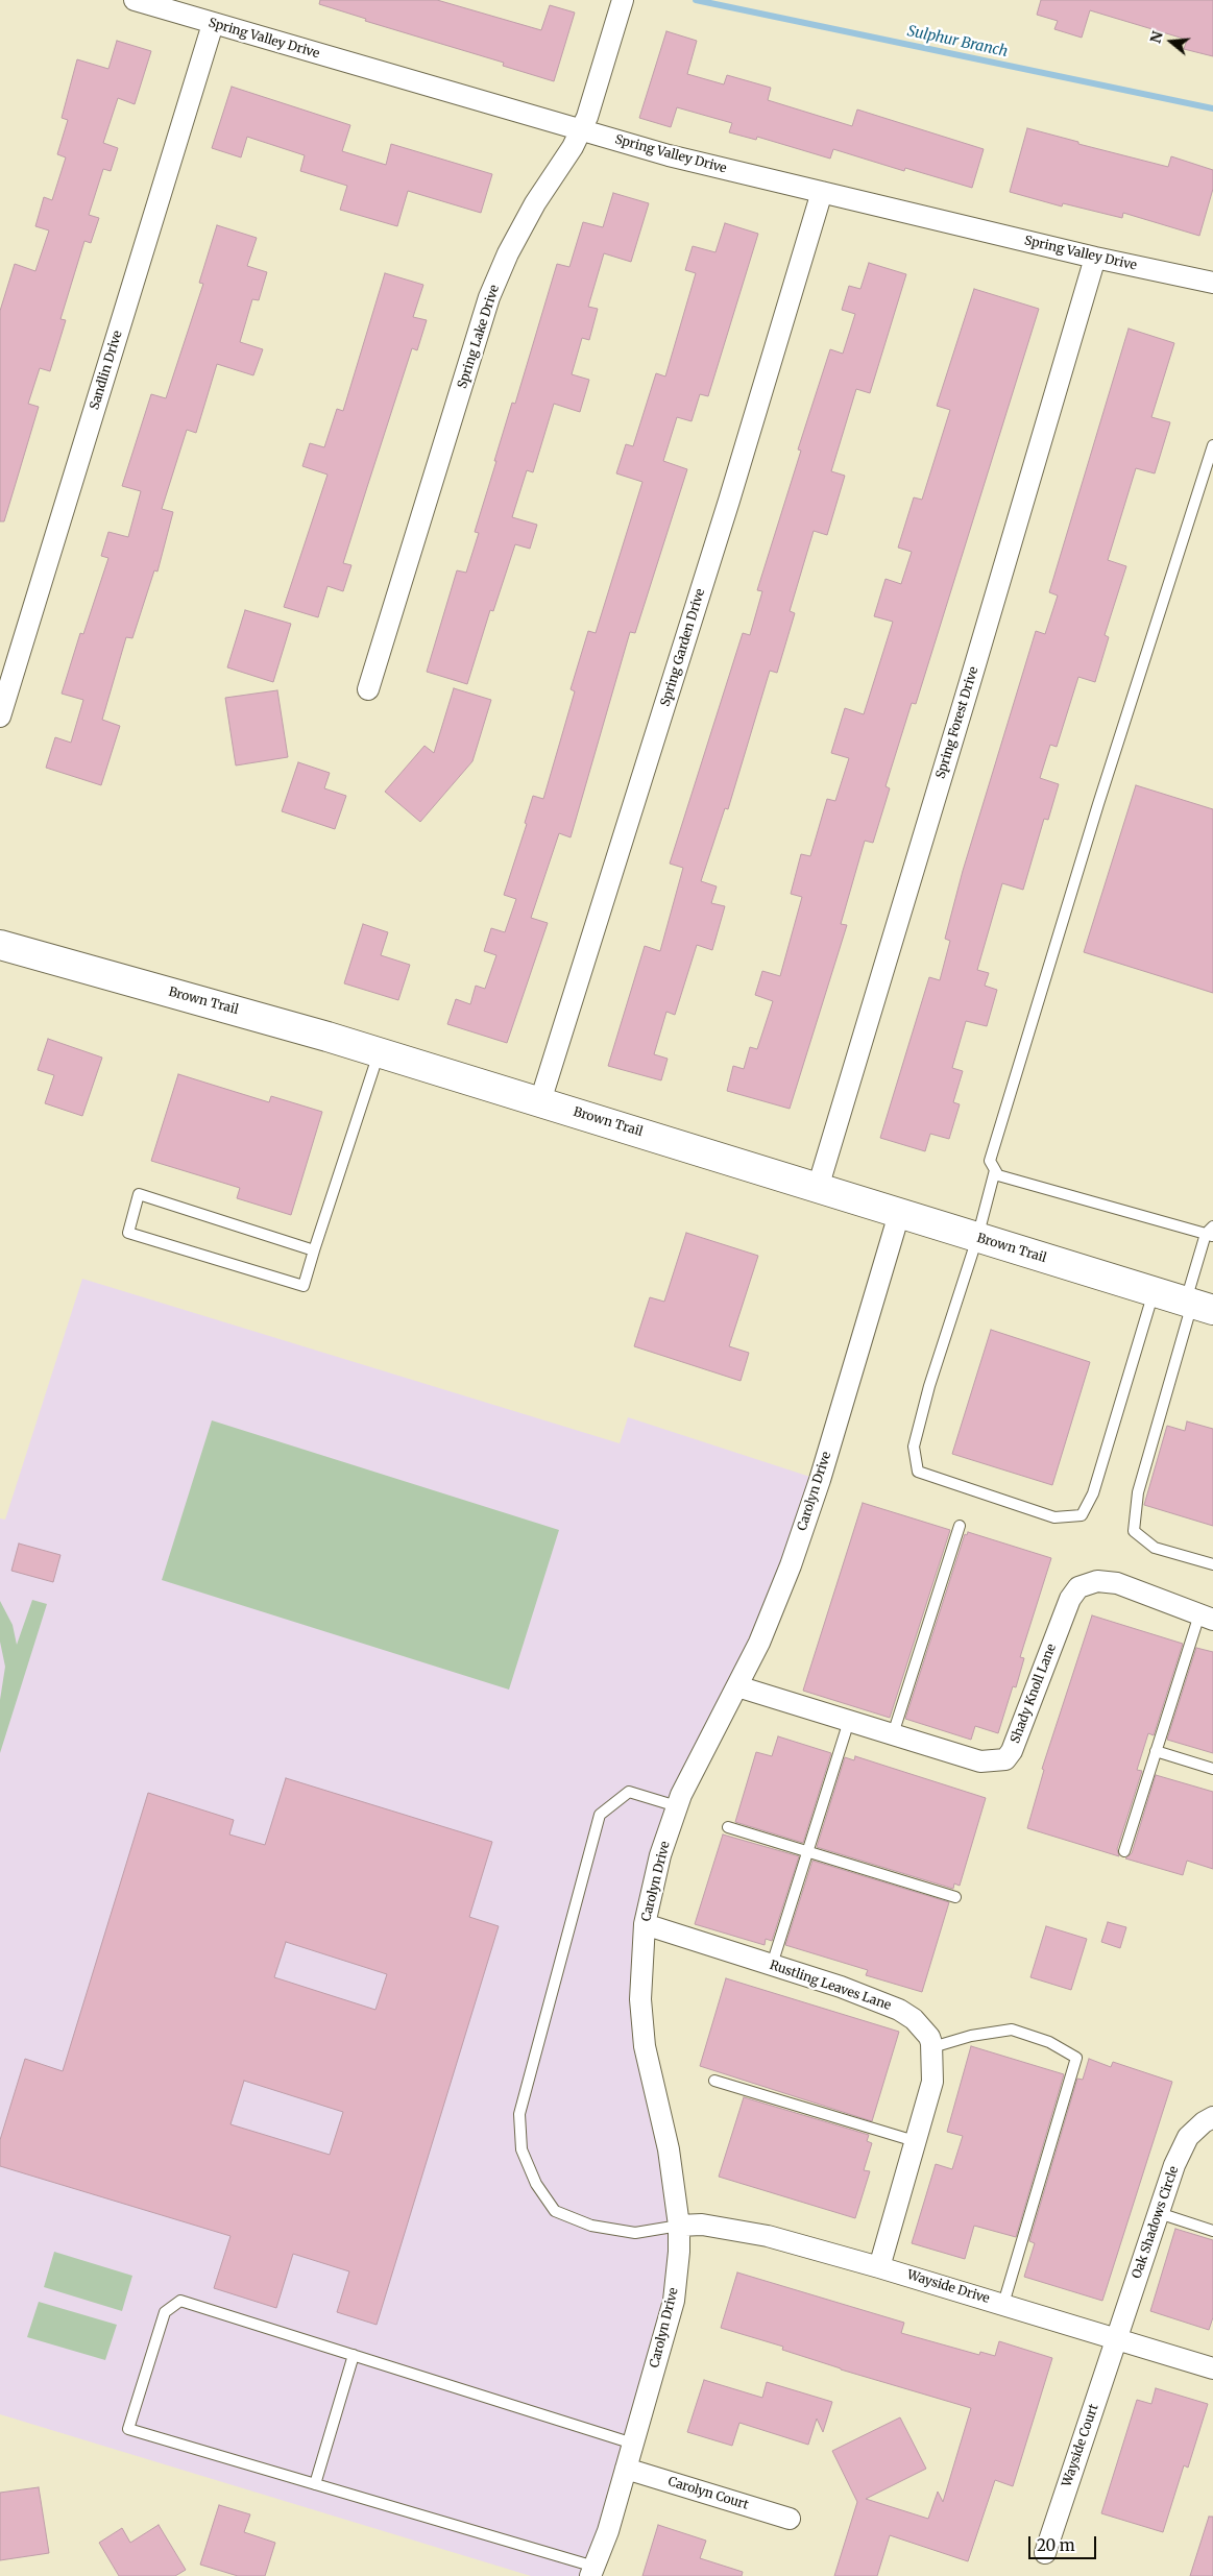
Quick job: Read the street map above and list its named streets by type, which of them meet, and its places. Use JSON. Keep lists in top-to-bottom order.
{
  "streets": {
    "street": [
      "Spring Valley Drive",
      "Spring Lake Drive",
      "Sandlin Drive",
      "Spring Garden Drive",
      "Spring Forest Drive",
      "Brown Trail",
      "Carolyn Drive",
      "Shady Knoll Lane",
      "Rustling Leaves Lane",
      "Oak Shadows Circle",
      "Wayside Drive",
      "Wayside Court",
      "Carolyn Court"
    ]
  },
  "crossings": [
    ["Spring Valley Drive", "Spring Lake Drive"],
    ["Spring Valley Drive", "Sandlin Drive"],
    ["Spring Valley Drive", "Spring Garden Drive"],
    ["Spring Valley Drive", "Spring Forest Drive"],
    ["Spring Garden Drive", "Brown Trail"],
    ["Spring Forest Drive", "Brown Trail"],
    ["Brown Trail", "Carolyn Drive"],
    ["Carolyn Drive", "Shady Knoll Lane"],
    ["Carolyn Drive", "Rustling Leaves Lane"],
    ["Carolyn Drive", "Wayside Drive"],
    ["Carolyn Drive", "Carolyn Court"],
    ["Oak Shadows Circle", "Wayside Drive"],
    ["Oak Shadows Circle", "Wayside Court"],
    ["Wayside Drive", "Wayside Court"]
  ],
  "water": ["Sulphur Branch"],
  "scale_bar": "20 m",
  "north": "left"
}
